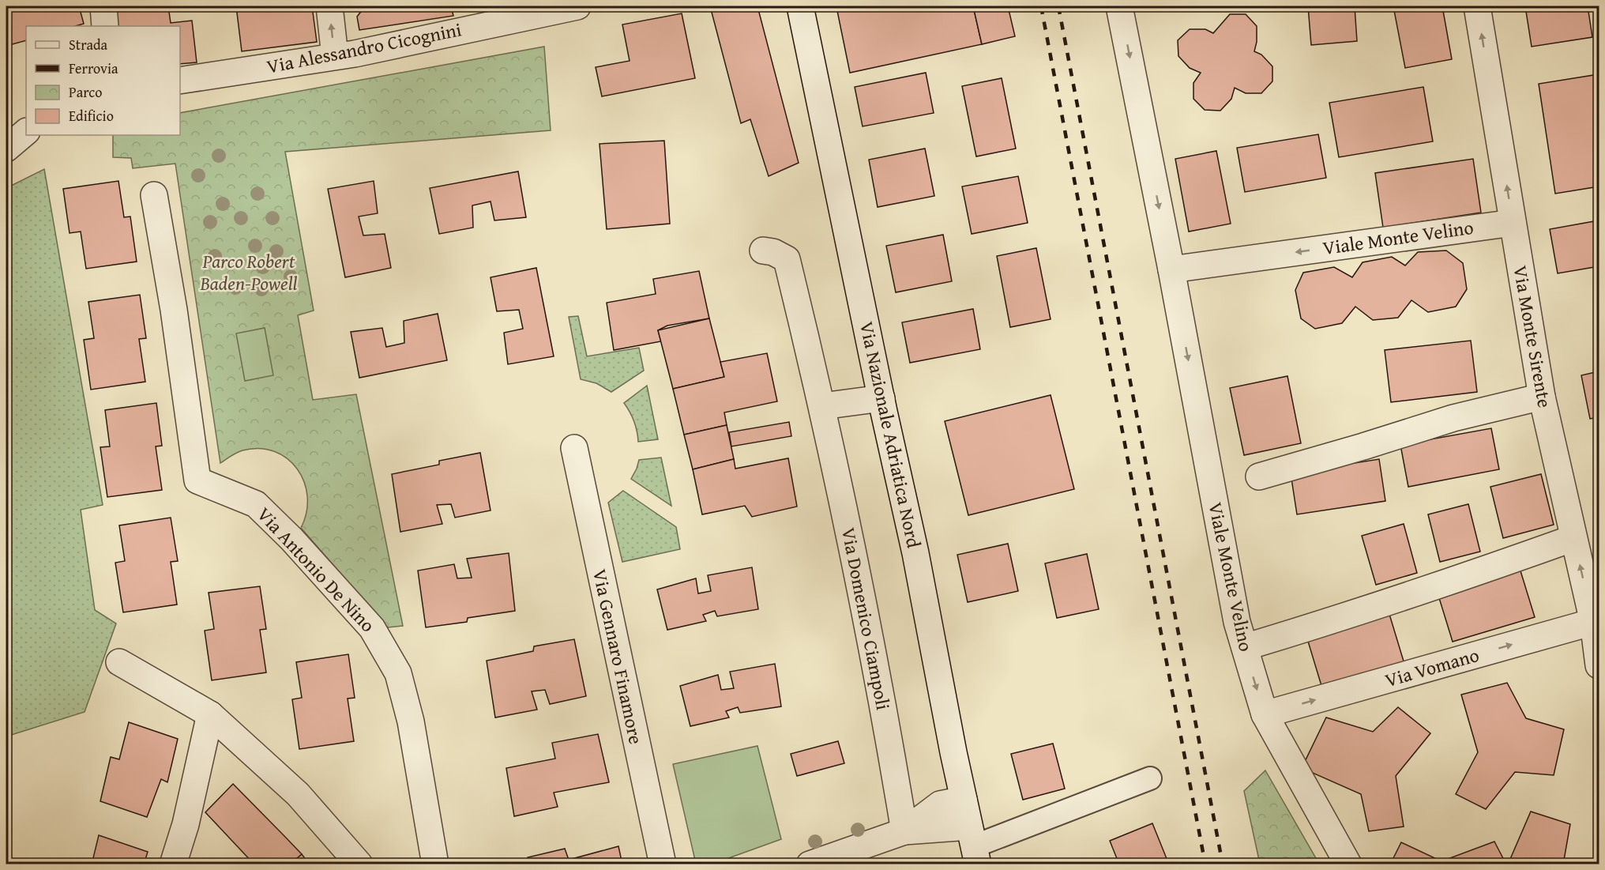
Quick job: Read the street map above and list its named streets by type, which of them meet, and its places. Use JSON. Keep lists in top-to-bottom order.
{
  "streets": {
    "street": [
      "Via Alessandro Cicognini",
      "Viale Monte Velino",
      "Via Monte Sirente",
      "Via Nazionale Adriatica Nord",
      "Via Antonio De Nino",
      "Via Domenico Ciampoli",
      "Via Gennaro Finamore",
      "Via Vomano"
    ]
  },
  "crossings": [
    ["Viale Monte Velino", "Via Monte Sirente"],
    ["Viale Monte Velino", "Via Vomano"],
    ["Via Monte Sirente", "Via Vomano"]
  ],
  "one_way": ["Via Monte Sirente"],
  "parks": ["Parco Robert Baden-Powell"],
  "legend": [
    "Strada",
    "Ferrovia",
    "Parco",
    "Edificio"
  ]
}
